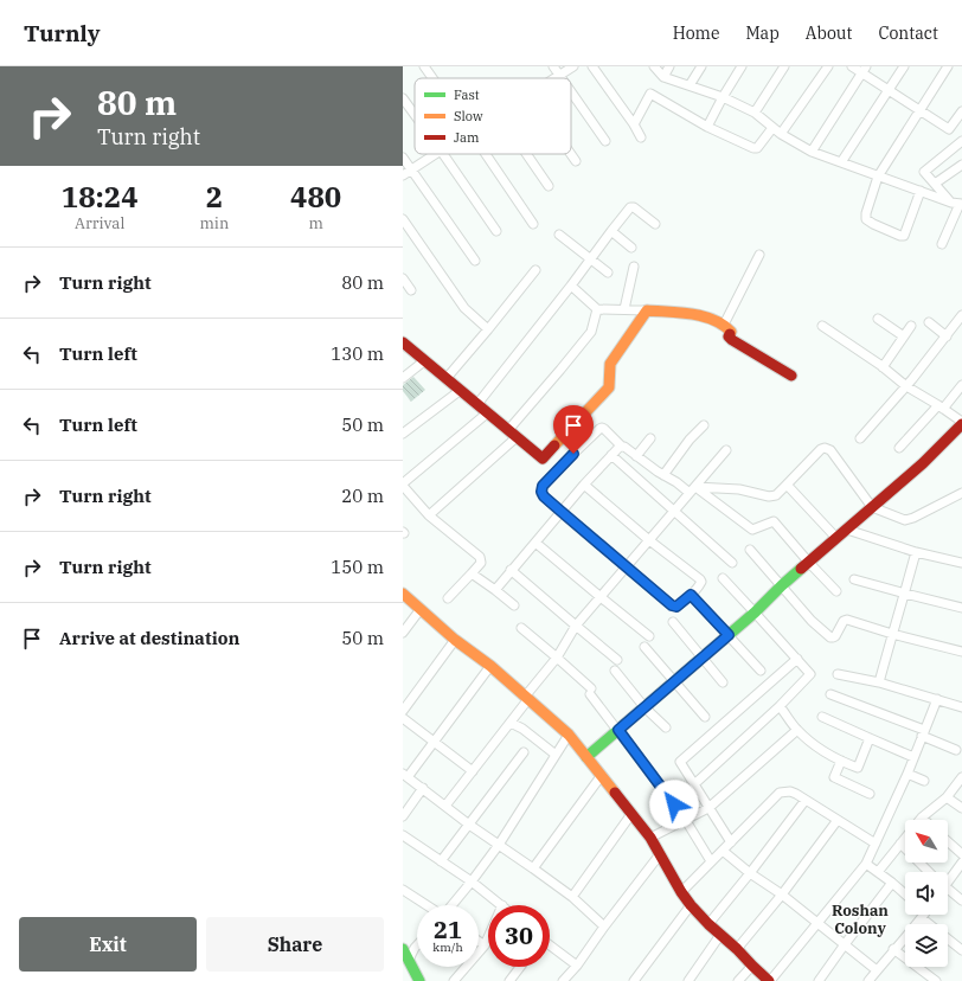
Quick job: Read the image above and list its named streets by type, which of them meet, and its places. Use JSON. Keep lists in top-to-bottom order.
{
  "districts": ["Roshan Colony"],
  "legend": ["Fast", "Slow", "Jam"],
  "north": "top left",
  "page": {
    "header": "Turnly",
    "nav": [
      "Home",
      "Map",
      "About",
      "Contact"
    ],
    "turn": ["80 m", "Turn right"],
    "eta": [
      "18:24",
      "Arrival",
      "2",
      "min",
      "480",
      "m"
    ],
    "list": [
      {
        "name": "Turn right",
        "value": "80 m"
      },
      {
        "name": "Turn left",
        "value": "130 m"
      },
      {
        "name": "Turn left",
        "value": "50 m"
      },
      {
        "name": "Turn right",
        "value": "20 m"
      },
      {
        "name": "Turn right",
        "value": "150 m"
      },
      {
        "name": "Arrive at destination",
        "value": "50 m"
      }
    ],
    "speed": "21 km/h",
    "limit": "30",
    "buttons": ["Exit", "Share"]
  }
}
